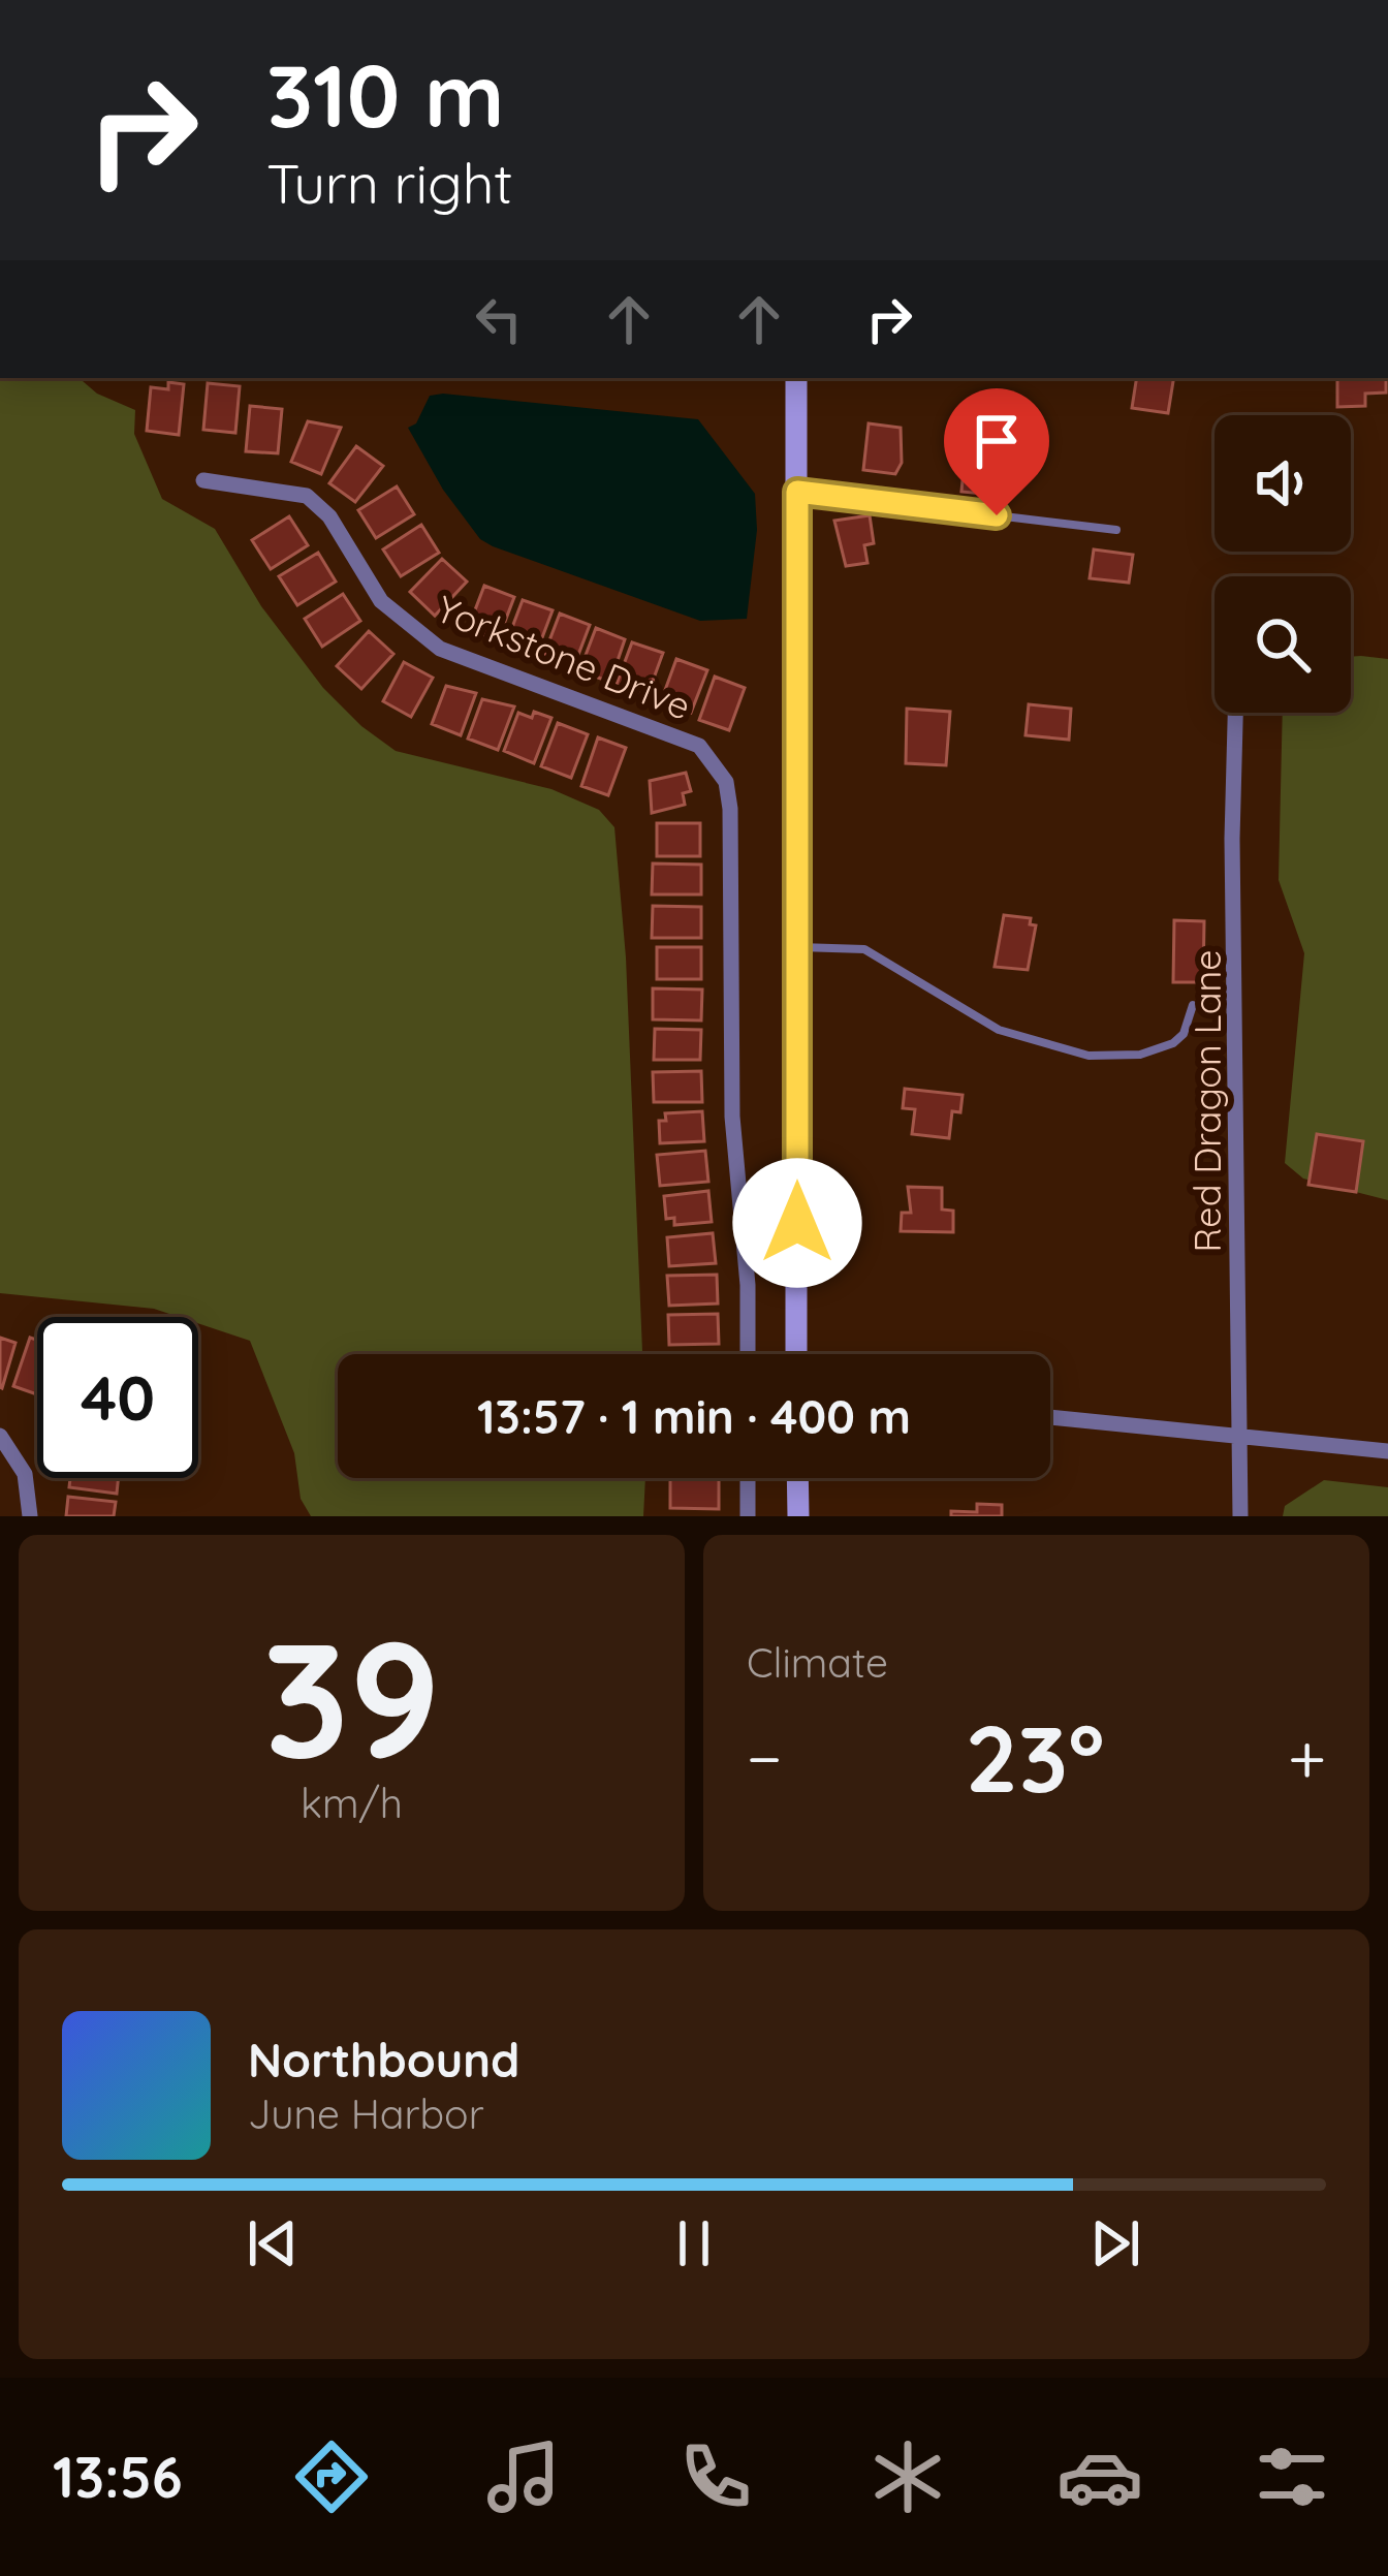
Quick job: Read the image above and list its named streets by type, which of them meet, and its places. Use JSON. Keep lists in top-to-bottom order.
{
  "streets": {
    "street": ["Yorkstone Drive", "Red Dragon Lane"]
  },
  "page": {
    "turn": ["310 m", "Turn right"],
    "limit": "40",
    "trip": "13:57 · 1 min · 400 m",
    "tile": [
      ["39", "km/h"],
      "Climate"
    ],
    "heat": ["−", "23°", "+"],
    "song": ["Northbound", "June Harbor"],
    "tabs": "13:56"
  }
}
